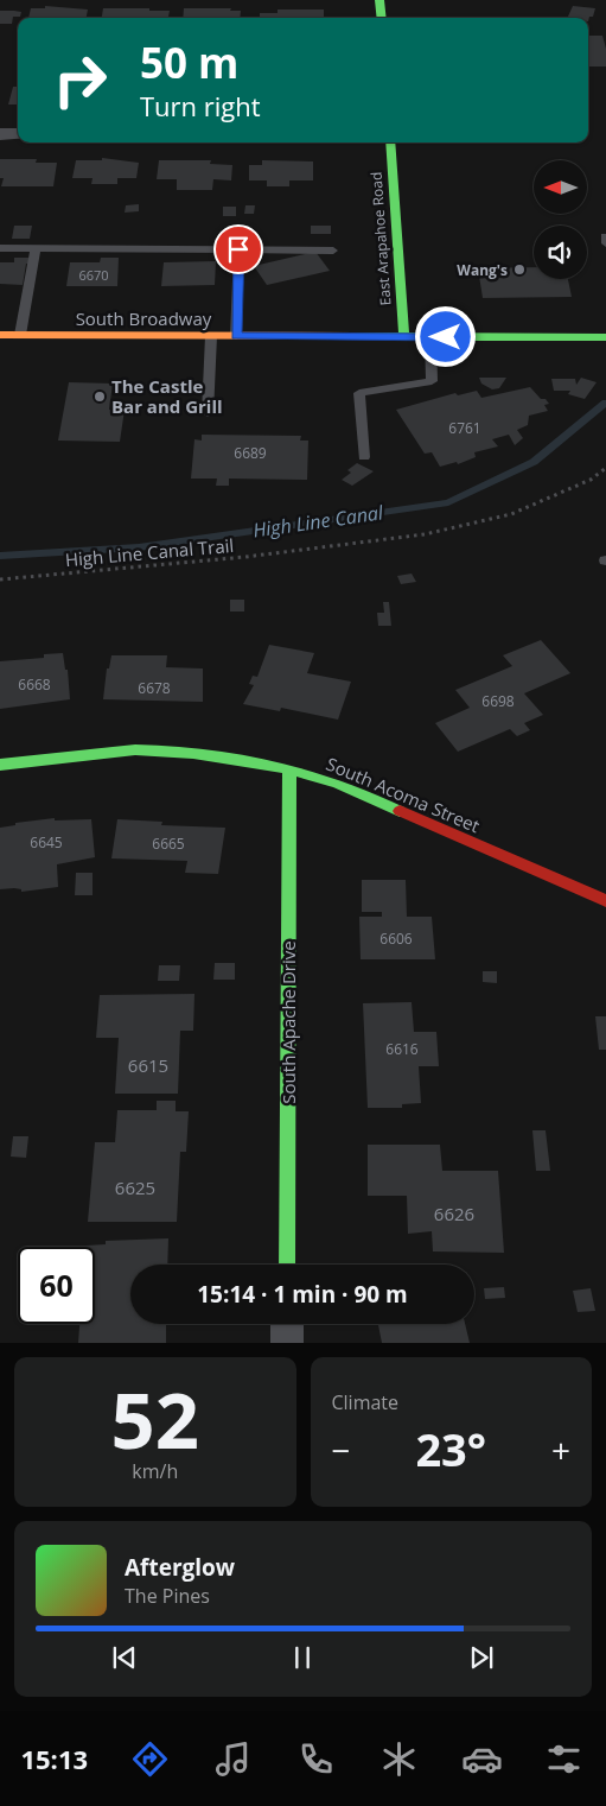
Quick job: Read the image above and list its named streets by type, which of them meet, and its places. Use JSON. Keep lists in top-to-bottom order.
{
  "streets": {
    "main road": [
      "East Arapahoe Road",
      "South Broadway",
      "South Acoma Street",
      "South Apache Drive"
    ],
    "path": ["High Line Canal Trail"]
  },
  "crossings": [
    ["East Arapahoe Road", "South Broadway"],
    ["South Acoma Street", "South Apache Drive"]
  ],
  "water": ["High Line Canal"],
  "places": ["Wang's", "The Castle Bar and Grill"],
  "house_numbers": [
    "6670",
    "6761",
    "6689",
    "6668",
    "6678",
    "6698",
    "6645",
    "6665",
    "6606",
    "6616",
    "6615",
    "6625",
    "6626"
  ],
  "north": "left",
  "page": {
    "turn": ["50 m", "Turn right"],
    "limit": "60",
    "trip": "15:14 · 1 min · 90 m",
    "tile": [
      ["52", "km/h"],
      "Climate"
    ],
    "heat": ["−", "23°", "+"],
    "song": ["Afterglow", "The Pines"],
    "tabs": "15:13"
  }
}
